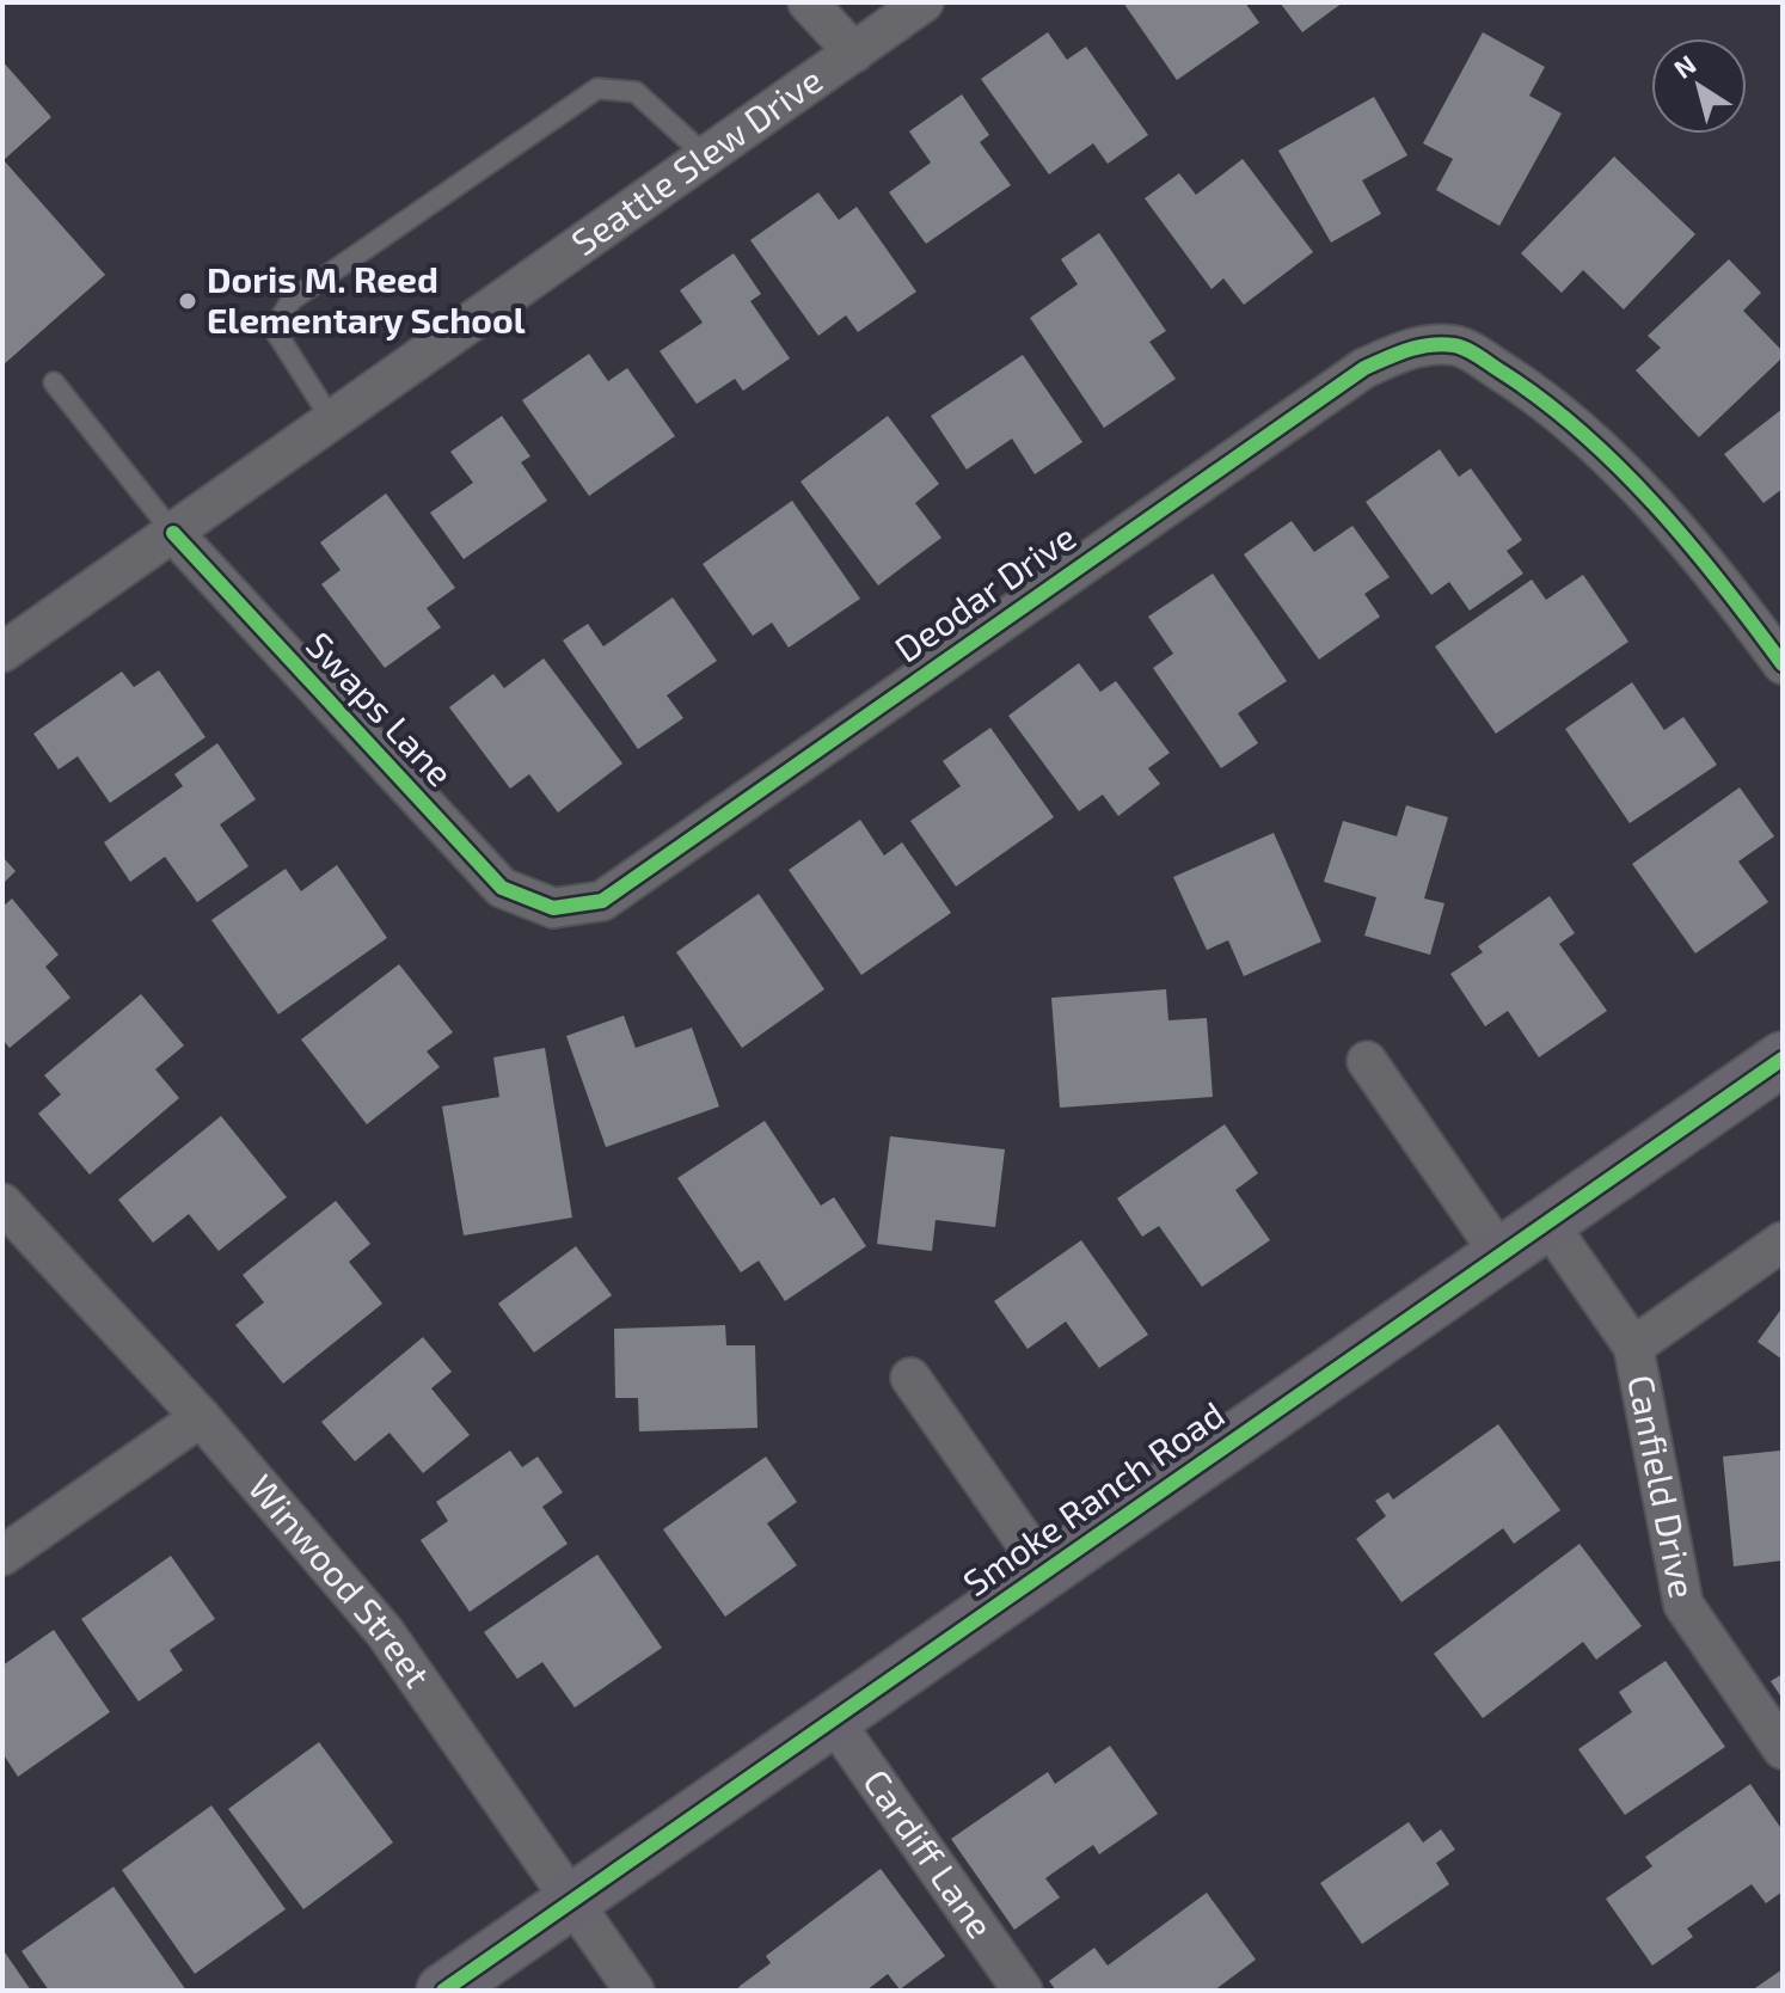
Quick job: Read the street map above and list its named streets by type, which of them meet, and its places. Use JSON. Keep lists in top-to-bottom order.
{
  "streets": {
    "main road": ["Smoke Ranch Road"],
    "street": [
      "Seattle Slew Drive",
      "Deodar Drive",
      "Swaps Lane",
      "Canfield Drive",
      "Winwood Street",
      "Cardiff Lane"
    ]
  },
  "crossings": [
    ["Seattle Slew Drive", "Swaps Lane"],
    ["Deodar Drive", "Swaps Lane"],
    ["Canfield Drive", "Smoke Ranch Road"],
    ["Smoke Ranch Road", "Winwood Street"],
    ["Smoke Ranch Road", "Cardiff Lane"]
  ],
  "places": ["Doris M. Reed Elementary School"],
  "north": "top left"
}
